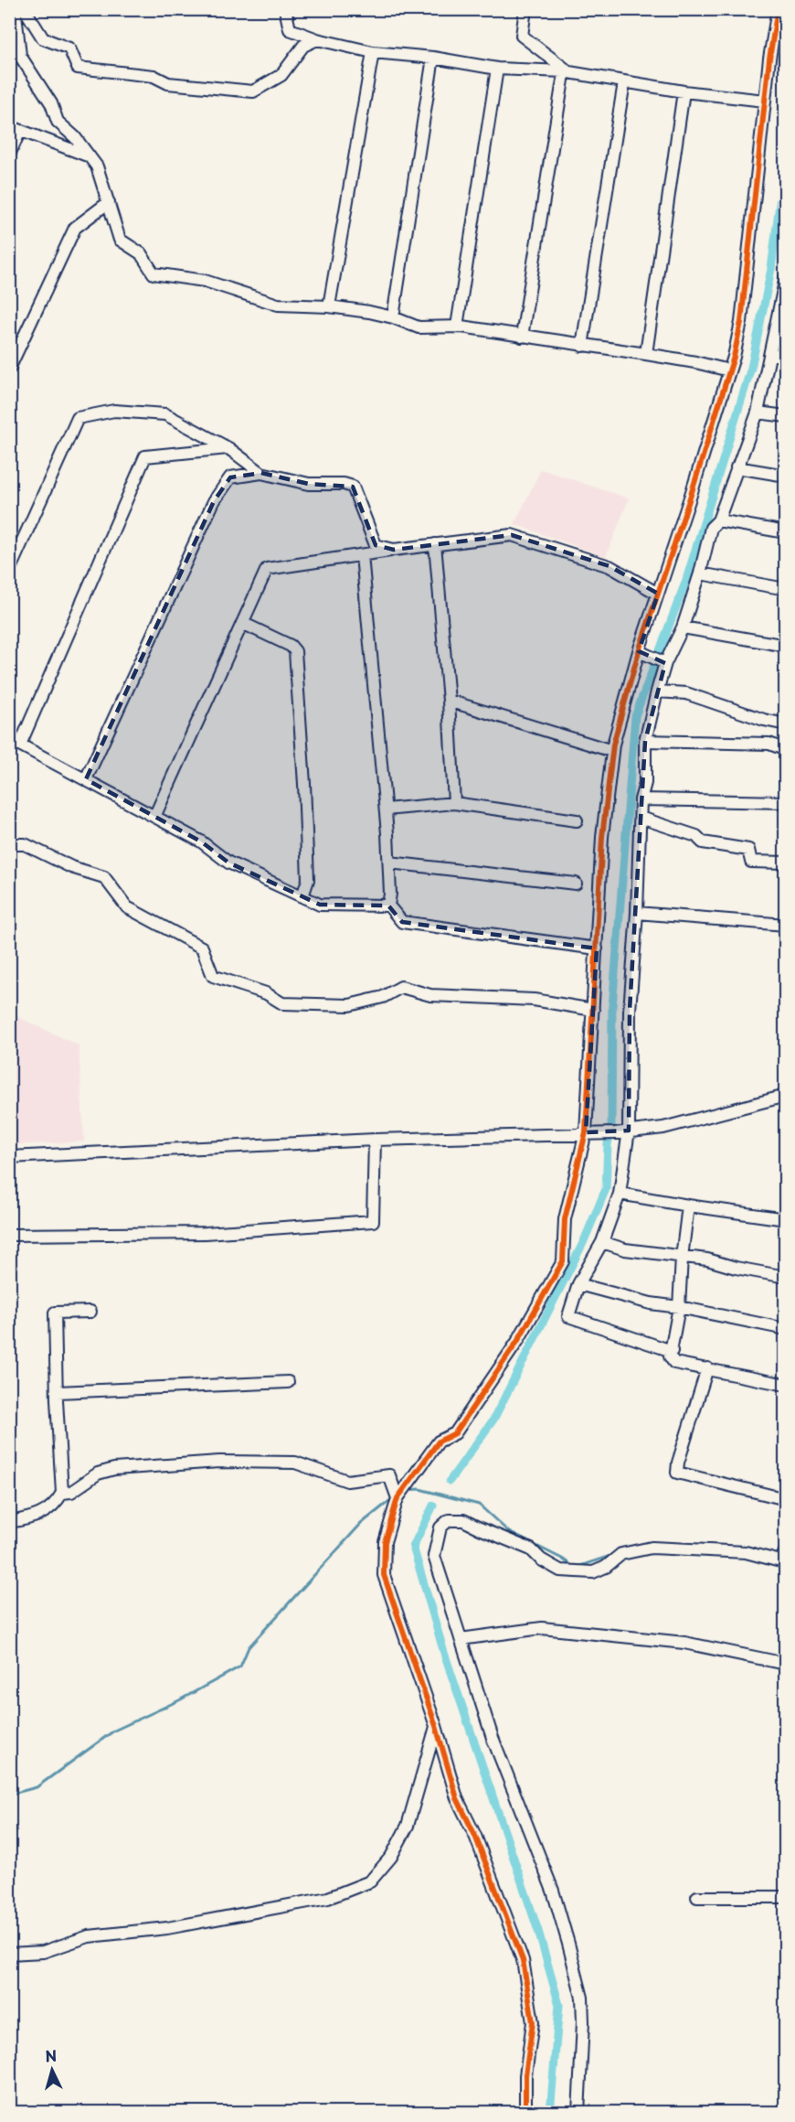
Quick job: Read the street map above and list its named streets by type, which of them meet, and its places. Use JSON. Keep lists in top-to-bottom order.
{
  "north": "top"
}
